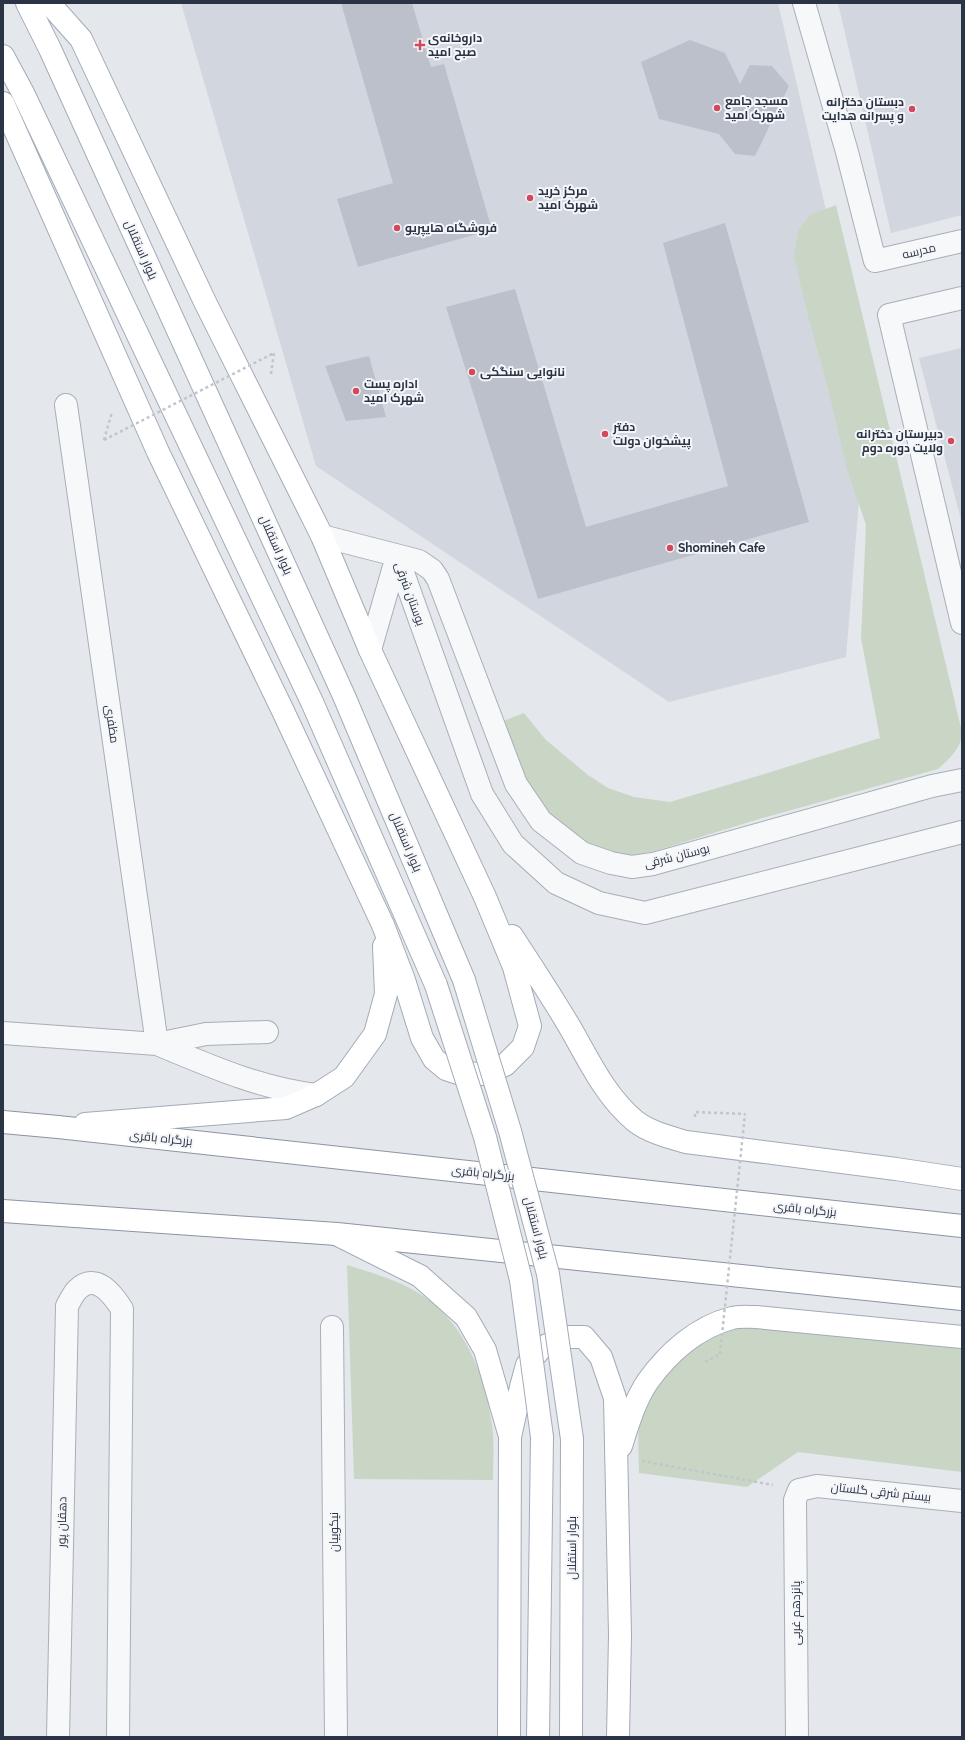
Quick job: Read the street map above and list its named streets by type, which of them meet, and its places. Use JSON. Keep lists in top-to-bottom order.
{
  "streets": {
    "main road": ["بلوار استقلال", "بزرگراه باقری"],
    "street": [
      "مدرسه",
      "بوستان شرقی",
      "مظفری",
      "بیستم شرقی گلستان",
      "دهقان پور",
      "نیکوییان",
      "پانزدهم غربی"
    ]
  },
  "crossings": [
    ["بیستم شرقی گلستان", "پانزدهم غربی"]
  ],
  "places": {
    "health": ["داروخانه‌ی صبح امید"],
    "other": [
      "مسجد جامع شهرک امید",
      "دبستان دخترانه و پسرانه هدایت",
      "مرکز خرید شهرک امید",
      "فروشگاه هایپریو",
      "نانوایی سنگکی",
      "اداره پست شهرک امید",
      "دفتر پیشخوان دولت",
      "دبیرستان دخترانه ولایت دوره دوم",
      "Shomineh Cafe"
    ]
  }
}
